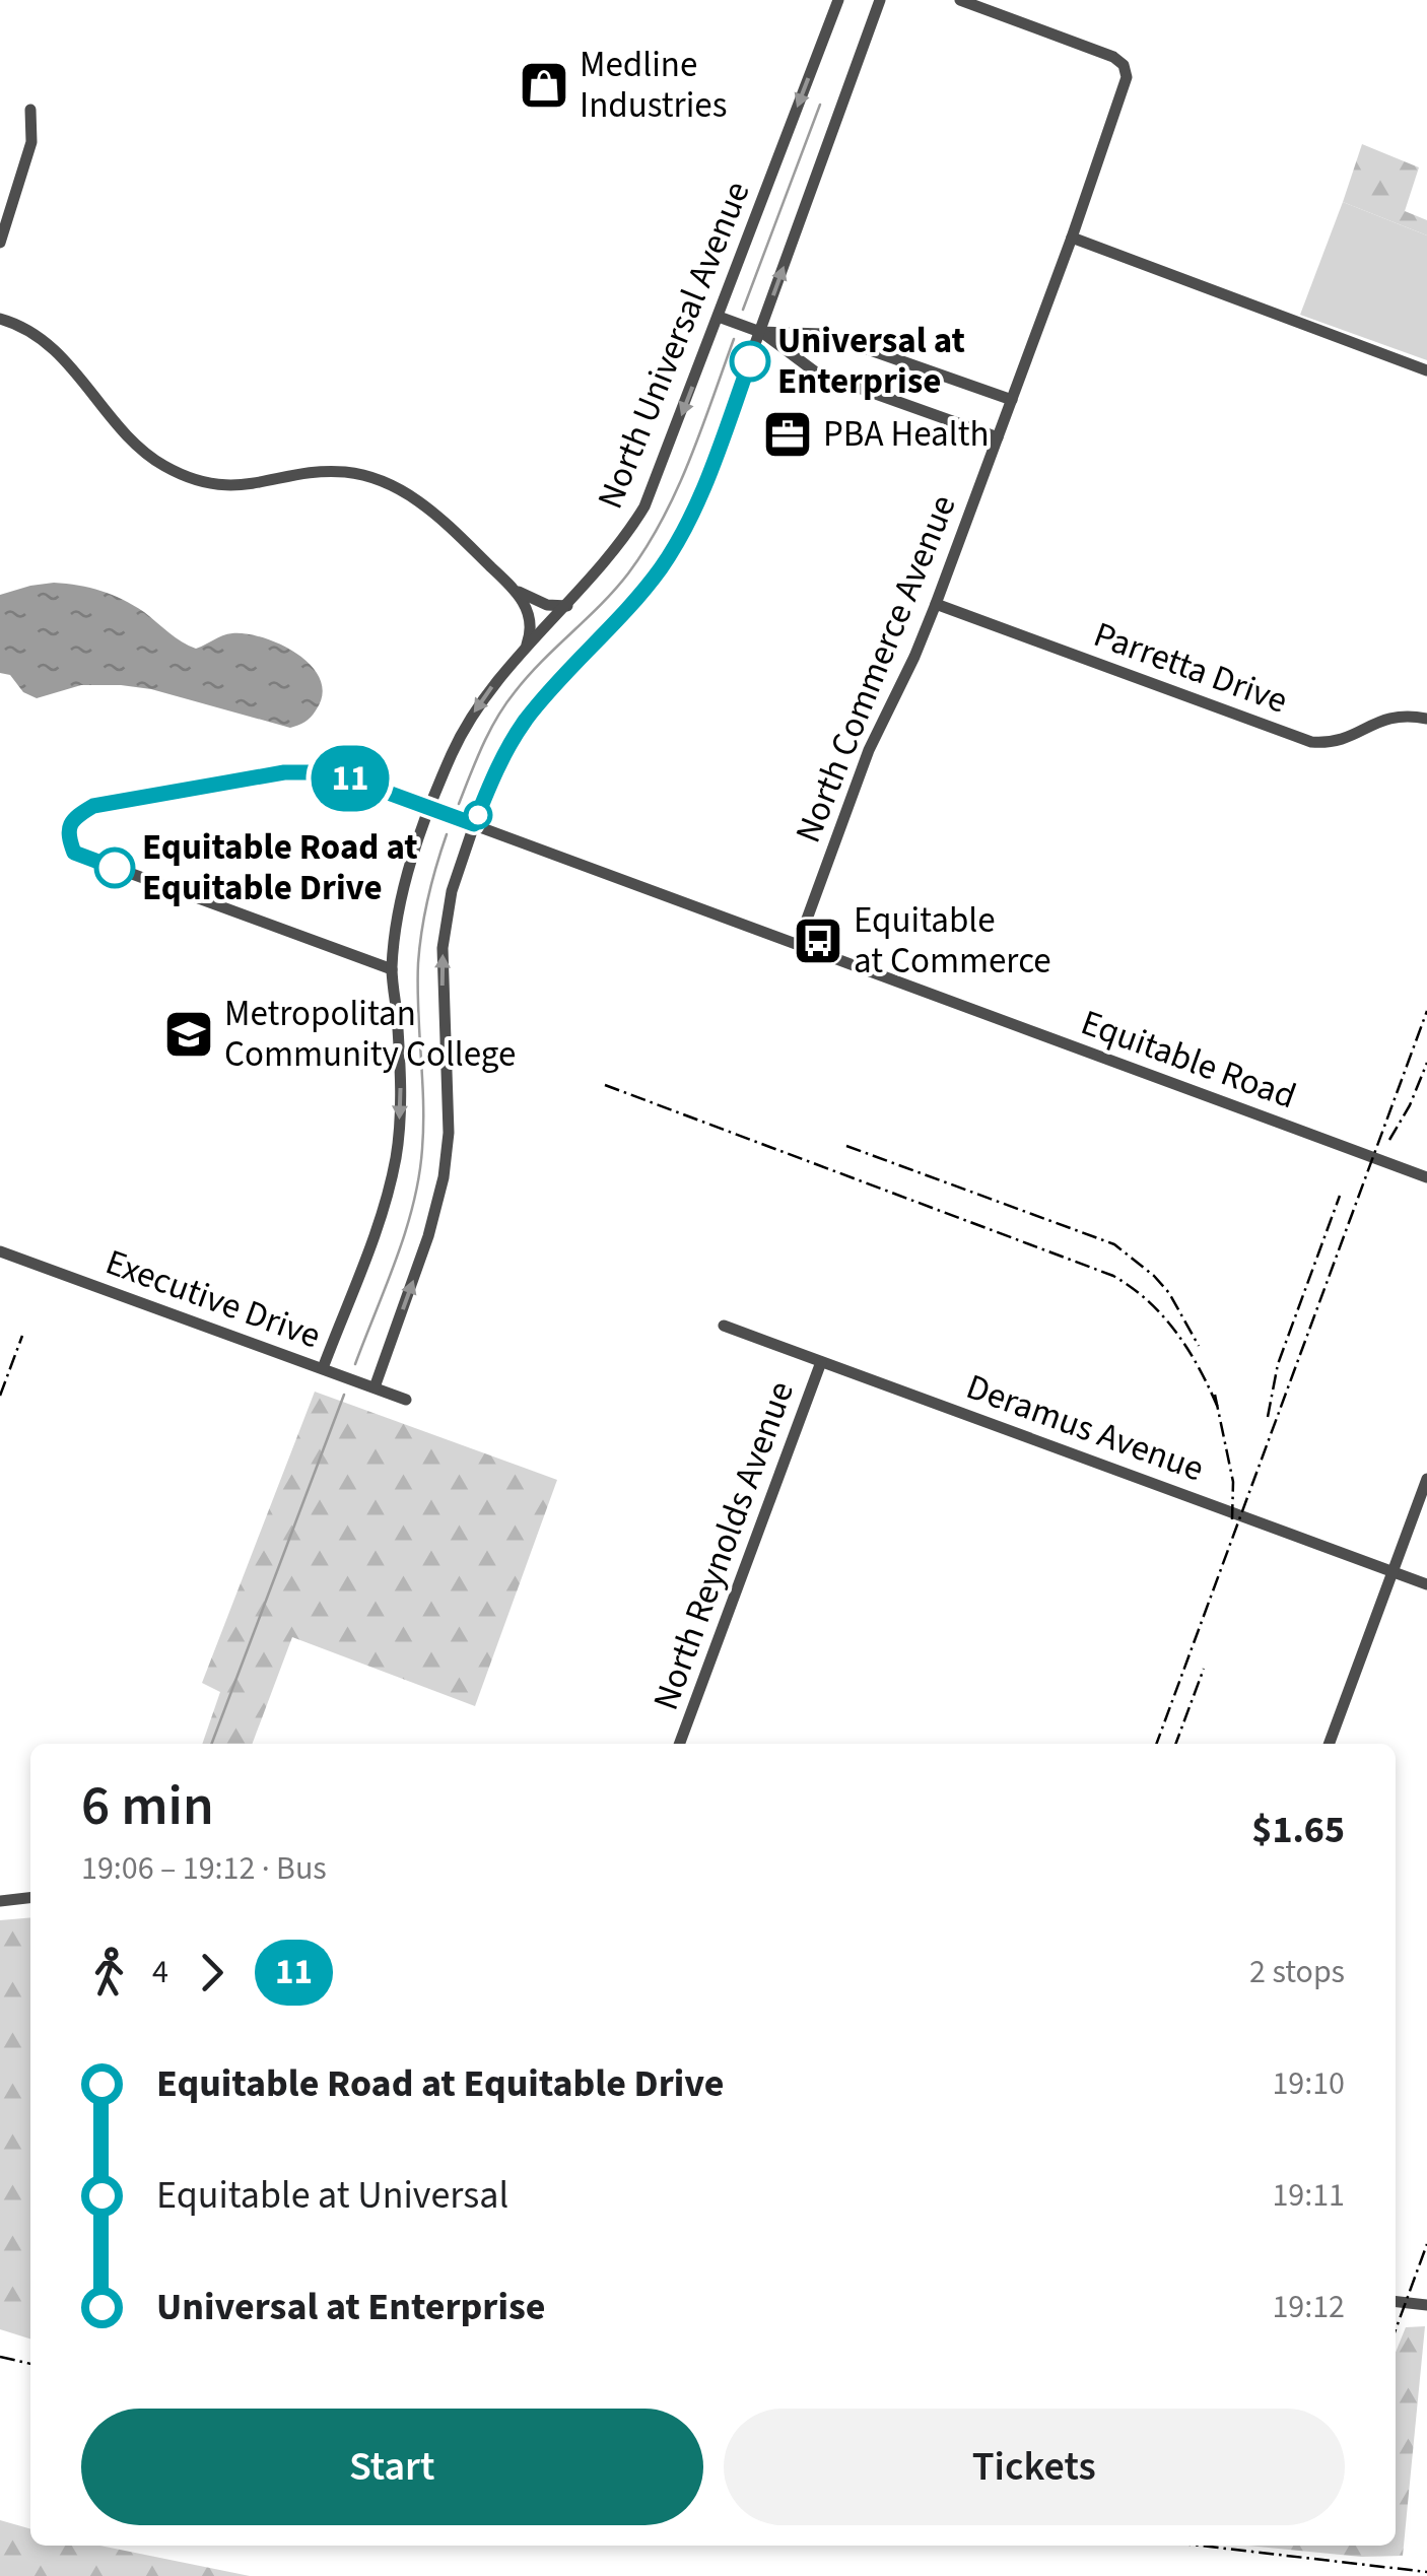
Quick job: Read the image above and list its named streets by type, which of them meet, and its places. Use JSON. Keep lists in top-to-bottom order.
{
  "streets": {
    "street": [
      "North Universal Avenue",
      "Parretta Drive",
      "North Commerce Avenue",
      "Equitable Road",
      "Executive Drive",
      "Deramus Avenue",
      "North Reynolds Avenue"
    ]
  },
  "crossings": [
    ["North Universal Avenue", "Equitable Road"],
    ["North Universal Avenue", "Executive Drive"],
    ["Parretta Drive", "North Commerce Avenue"],
    ["North Commerce Avenue", "Equitable Road"],
    ["Deramus Avenue", "North Reynolds Avenue"]
  ],
  "places": {
    "shop": ["Medline Industries"],
    "other": ["Universal at Enterprise", "Equitable Road at Equitable Drive"],
    "office": ["PBA Health"],
    "bus stop": ["Equitable at Commerce"],
    "school or university": ["Metropolitan Community College"]
  },
  "lines": ["bus line 11"],
  "page": {
    "on_map": "11",
    "heading": ["6 min", "19:06 – 19:12 · Bus", "$1.65"],
    "legs": ["4", "11", "2 stops"],
    "list": [
      {
        "name": "Equitable Road at Equitable Drive",
        "value": "19:10"
      },
      {
        "name": "Equitable at Universal",
        "value": "19:11"
      },
      {
        "name": "Universal at Enterprise",
        "value": "19:12"
      }
    ],
    "buttons": ["Start", "Tickets"]
  }
}
